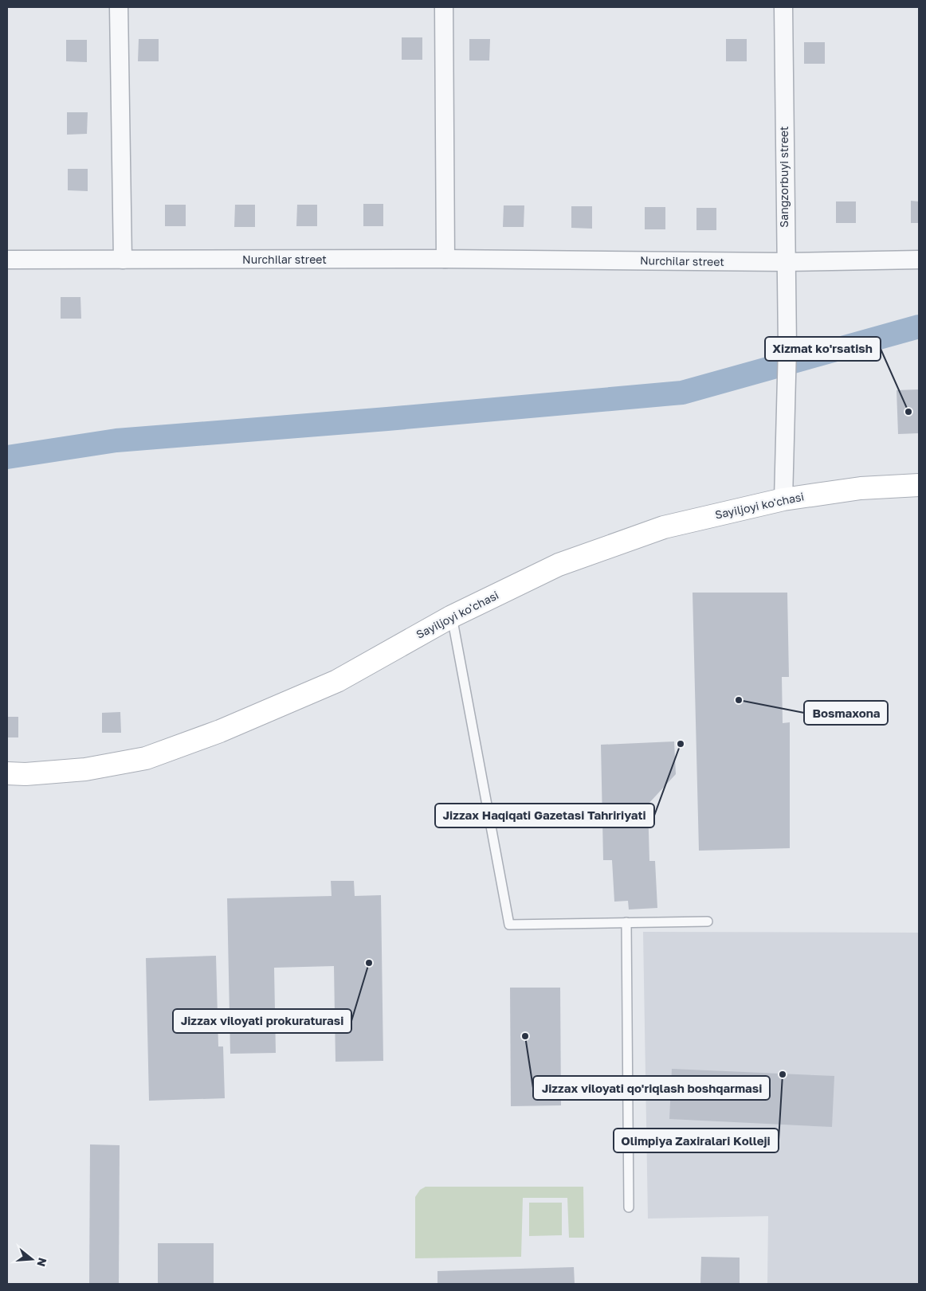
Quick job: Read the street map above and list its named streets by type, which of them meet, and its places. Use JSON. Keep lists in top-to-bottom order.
{
  "streets": {
    "main road": ["Sayiljoyi ko'chasi"],
    "street": ["Sangzorbuyi street", "Nurchilar street"]
  },
  "crossings": [
    ["Sangzorbuyi street", "Nurchilar street"],
    ["Sangzorbuyi street", "Sayiljoyi ko'chasi"]
  ],
  "places": [
    "Xizmat ko'rsatish",
    "Bosmaxona",
    "Jizzax Haqiqati Gazetasi Tahririyati",
    "Jizzax viloyati prokuraturasi",
    "Jizzax viloyati qo'riqlash boshqarmasi",
    "Olimpiya Zaxiralari Kolleji"
  ],
  "north": "right"
}
